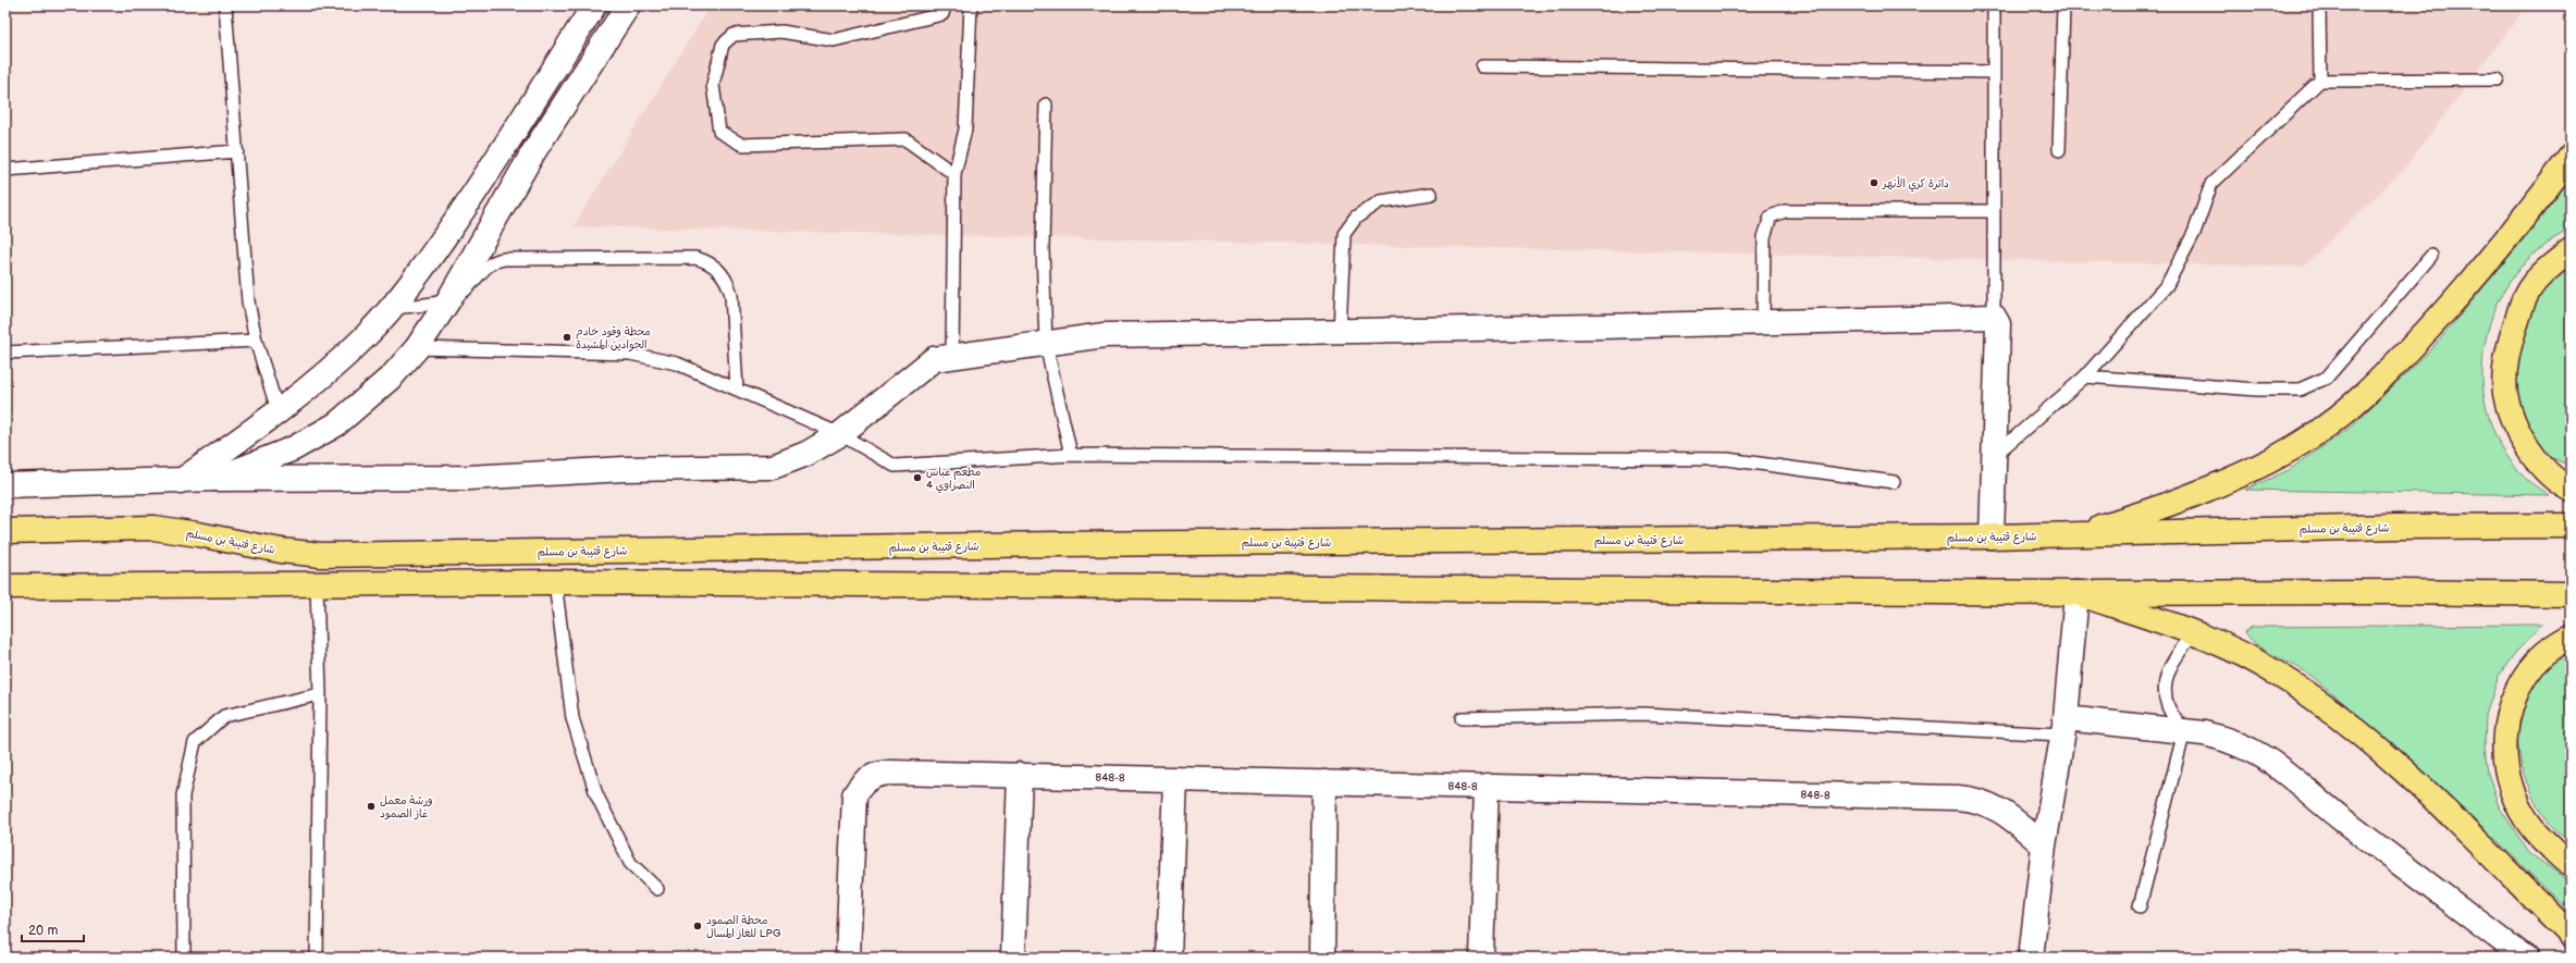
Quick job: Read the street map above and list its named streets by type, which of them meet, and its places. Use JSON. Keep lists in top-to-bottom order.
{
  "streets": {
    "highway": ["شارع قتيبة بن مسلم"],
    "street": ["848-8"]
  },
  "places": [
    "دائرة كري الأنهر",
    "محطة وقود خادم الجوادين المشيدة",
    "مطعم عباس النصراوي 4",
    "ورشة معمل غاز الصمود",
    "محطة الصمود للغاز المسال LPG"
  ],
  "scale_bar": "20 m"
}
